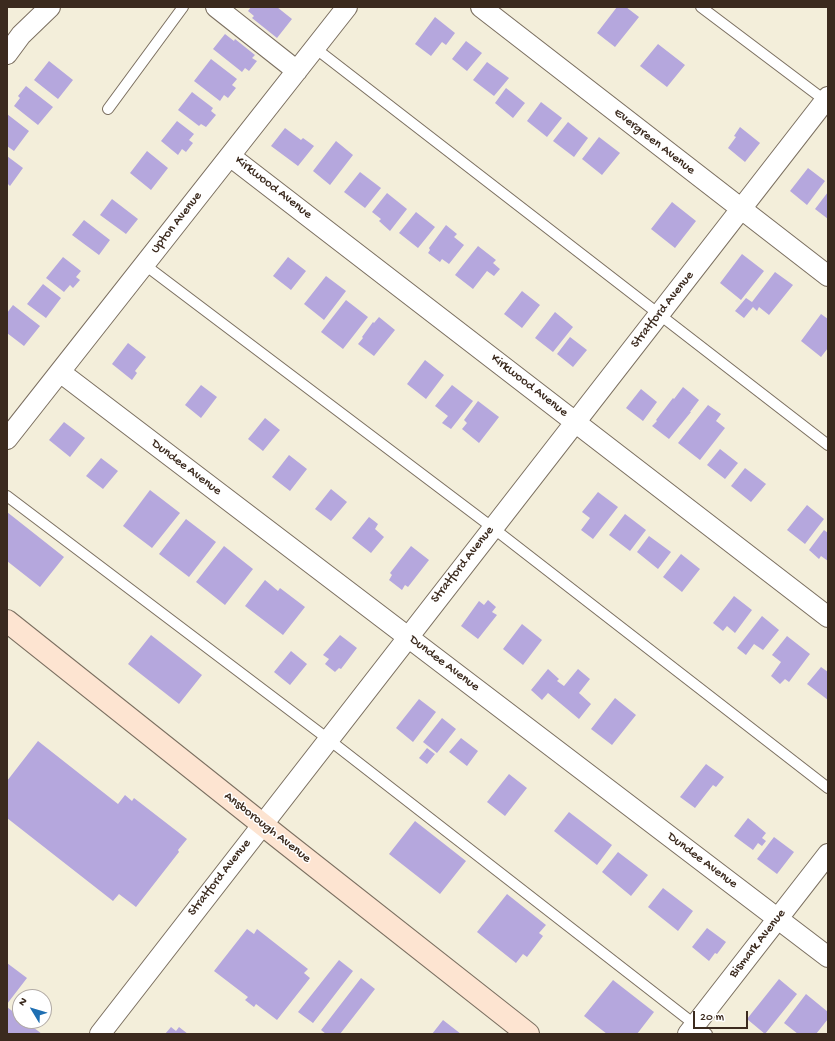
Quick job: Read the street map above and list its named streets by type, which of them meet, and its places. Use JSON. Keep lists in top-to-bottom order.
{
  "streets": {
    "main road": ["Ansborough Avenue"],
    "street": [
      "Evergreen Avenue",
      "Kirkwood Avenue",
      "Upton Avenue",
      "Stratford Avenue",
      "Dundee Avenue",
      "Bismark Avenue"
    ]
  },
  "crossings": [
    ["Evergreen Avenue", "Stratford Avenue"],
    ["Kirkwood Avenue", "Upton Avenue"],
    ["Kirkwood Avenue", "Stratford Avenue"],
    ["Upton Avenue", "Dundee Avenue"],
    ["Stratford Avenue", "Dundee Avenue"],
    ["Stratford Avenue", "Ansborough Avenue"],
    ["Dundee Avenue", "Bismark Avenue"]
  ],
  "scale_bar": "20 m",
  "north": "top left"
}
